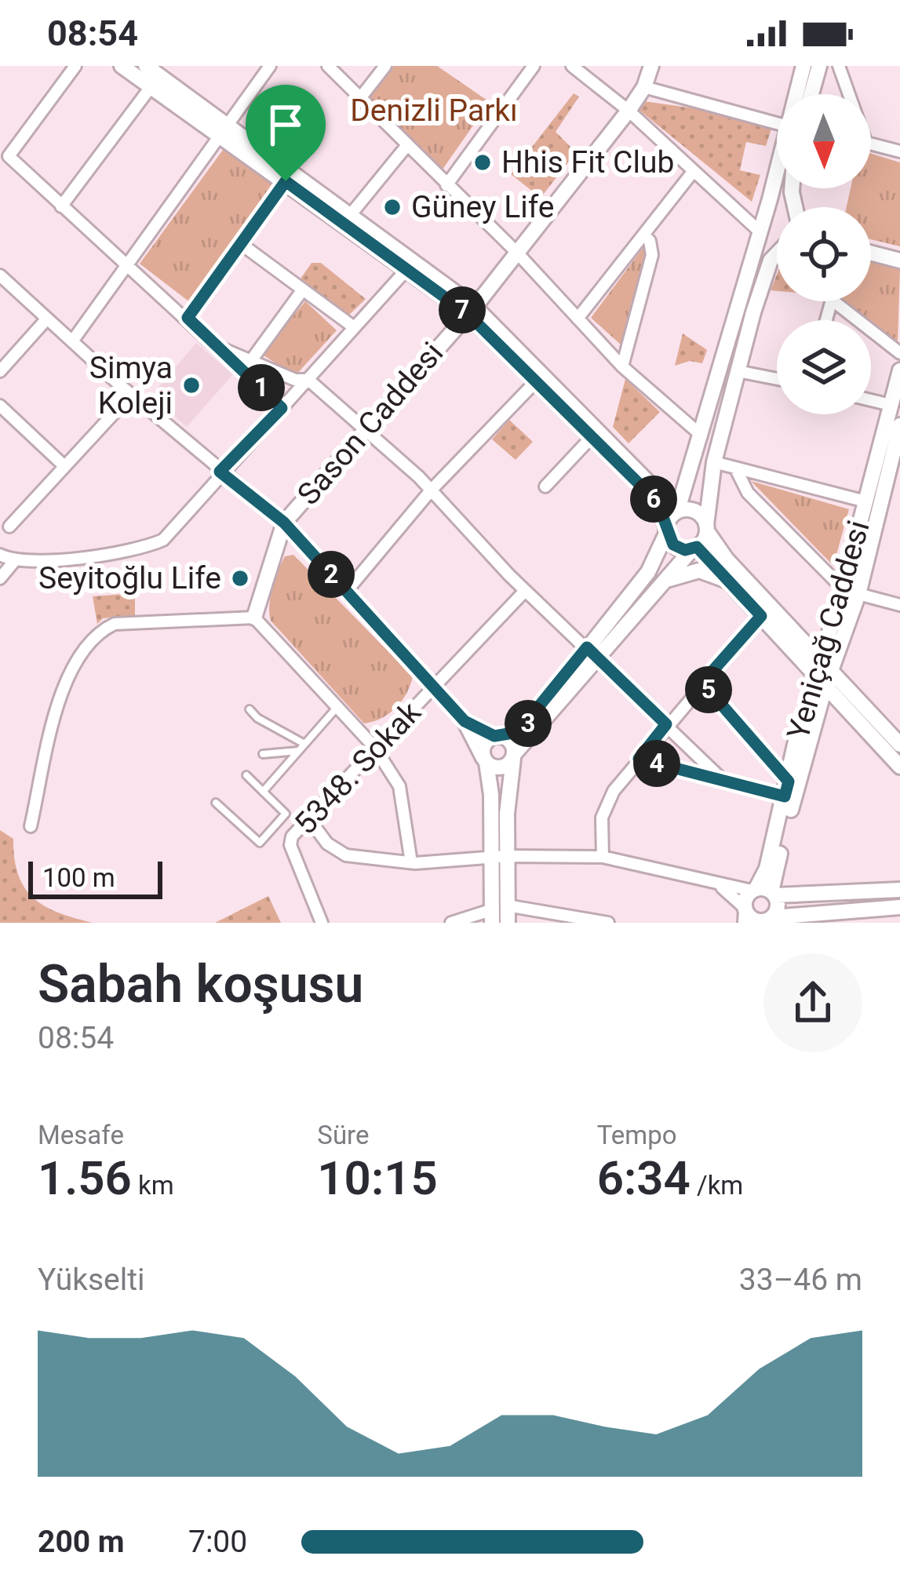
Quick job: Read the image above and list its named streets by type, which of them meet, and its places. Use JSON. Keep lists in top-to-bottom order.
{
  "streets": {
    "main road": ["Sason Caddesi", "Yeniçağ Caddesi"],
    "street": ["5348. Sokak"]
  },
  "parks": ["Denizli Parkı"],
  "places": [
    "Hhis Fit Club",
    "Güney Life",
    "Simya Koleji",
    "Seyitoğlu Life"
  ],
  "scale_bar": "100 m",
  "north": "bottom",
  "page": {
    "status": "08:54",
    "pins": [
      "7",
      "1",
      "6",
      "2",
      "5",
      "3",
      "4"
    ],
    "scale": "100 m",
    "heading": ["Sabah koşusu", "08:54"],
    "stats": [
      ["Mesafe", "1.56 km"],
      ["Süre", "10:15"],
      ["Tempo", "6:34 /km"]
    ],
    "chart": ["Yükselti", "33–46 m"],
    "list": [
      {
        "name": "200 m",
        "note": "7:00"
      }
    ]
  }
}
